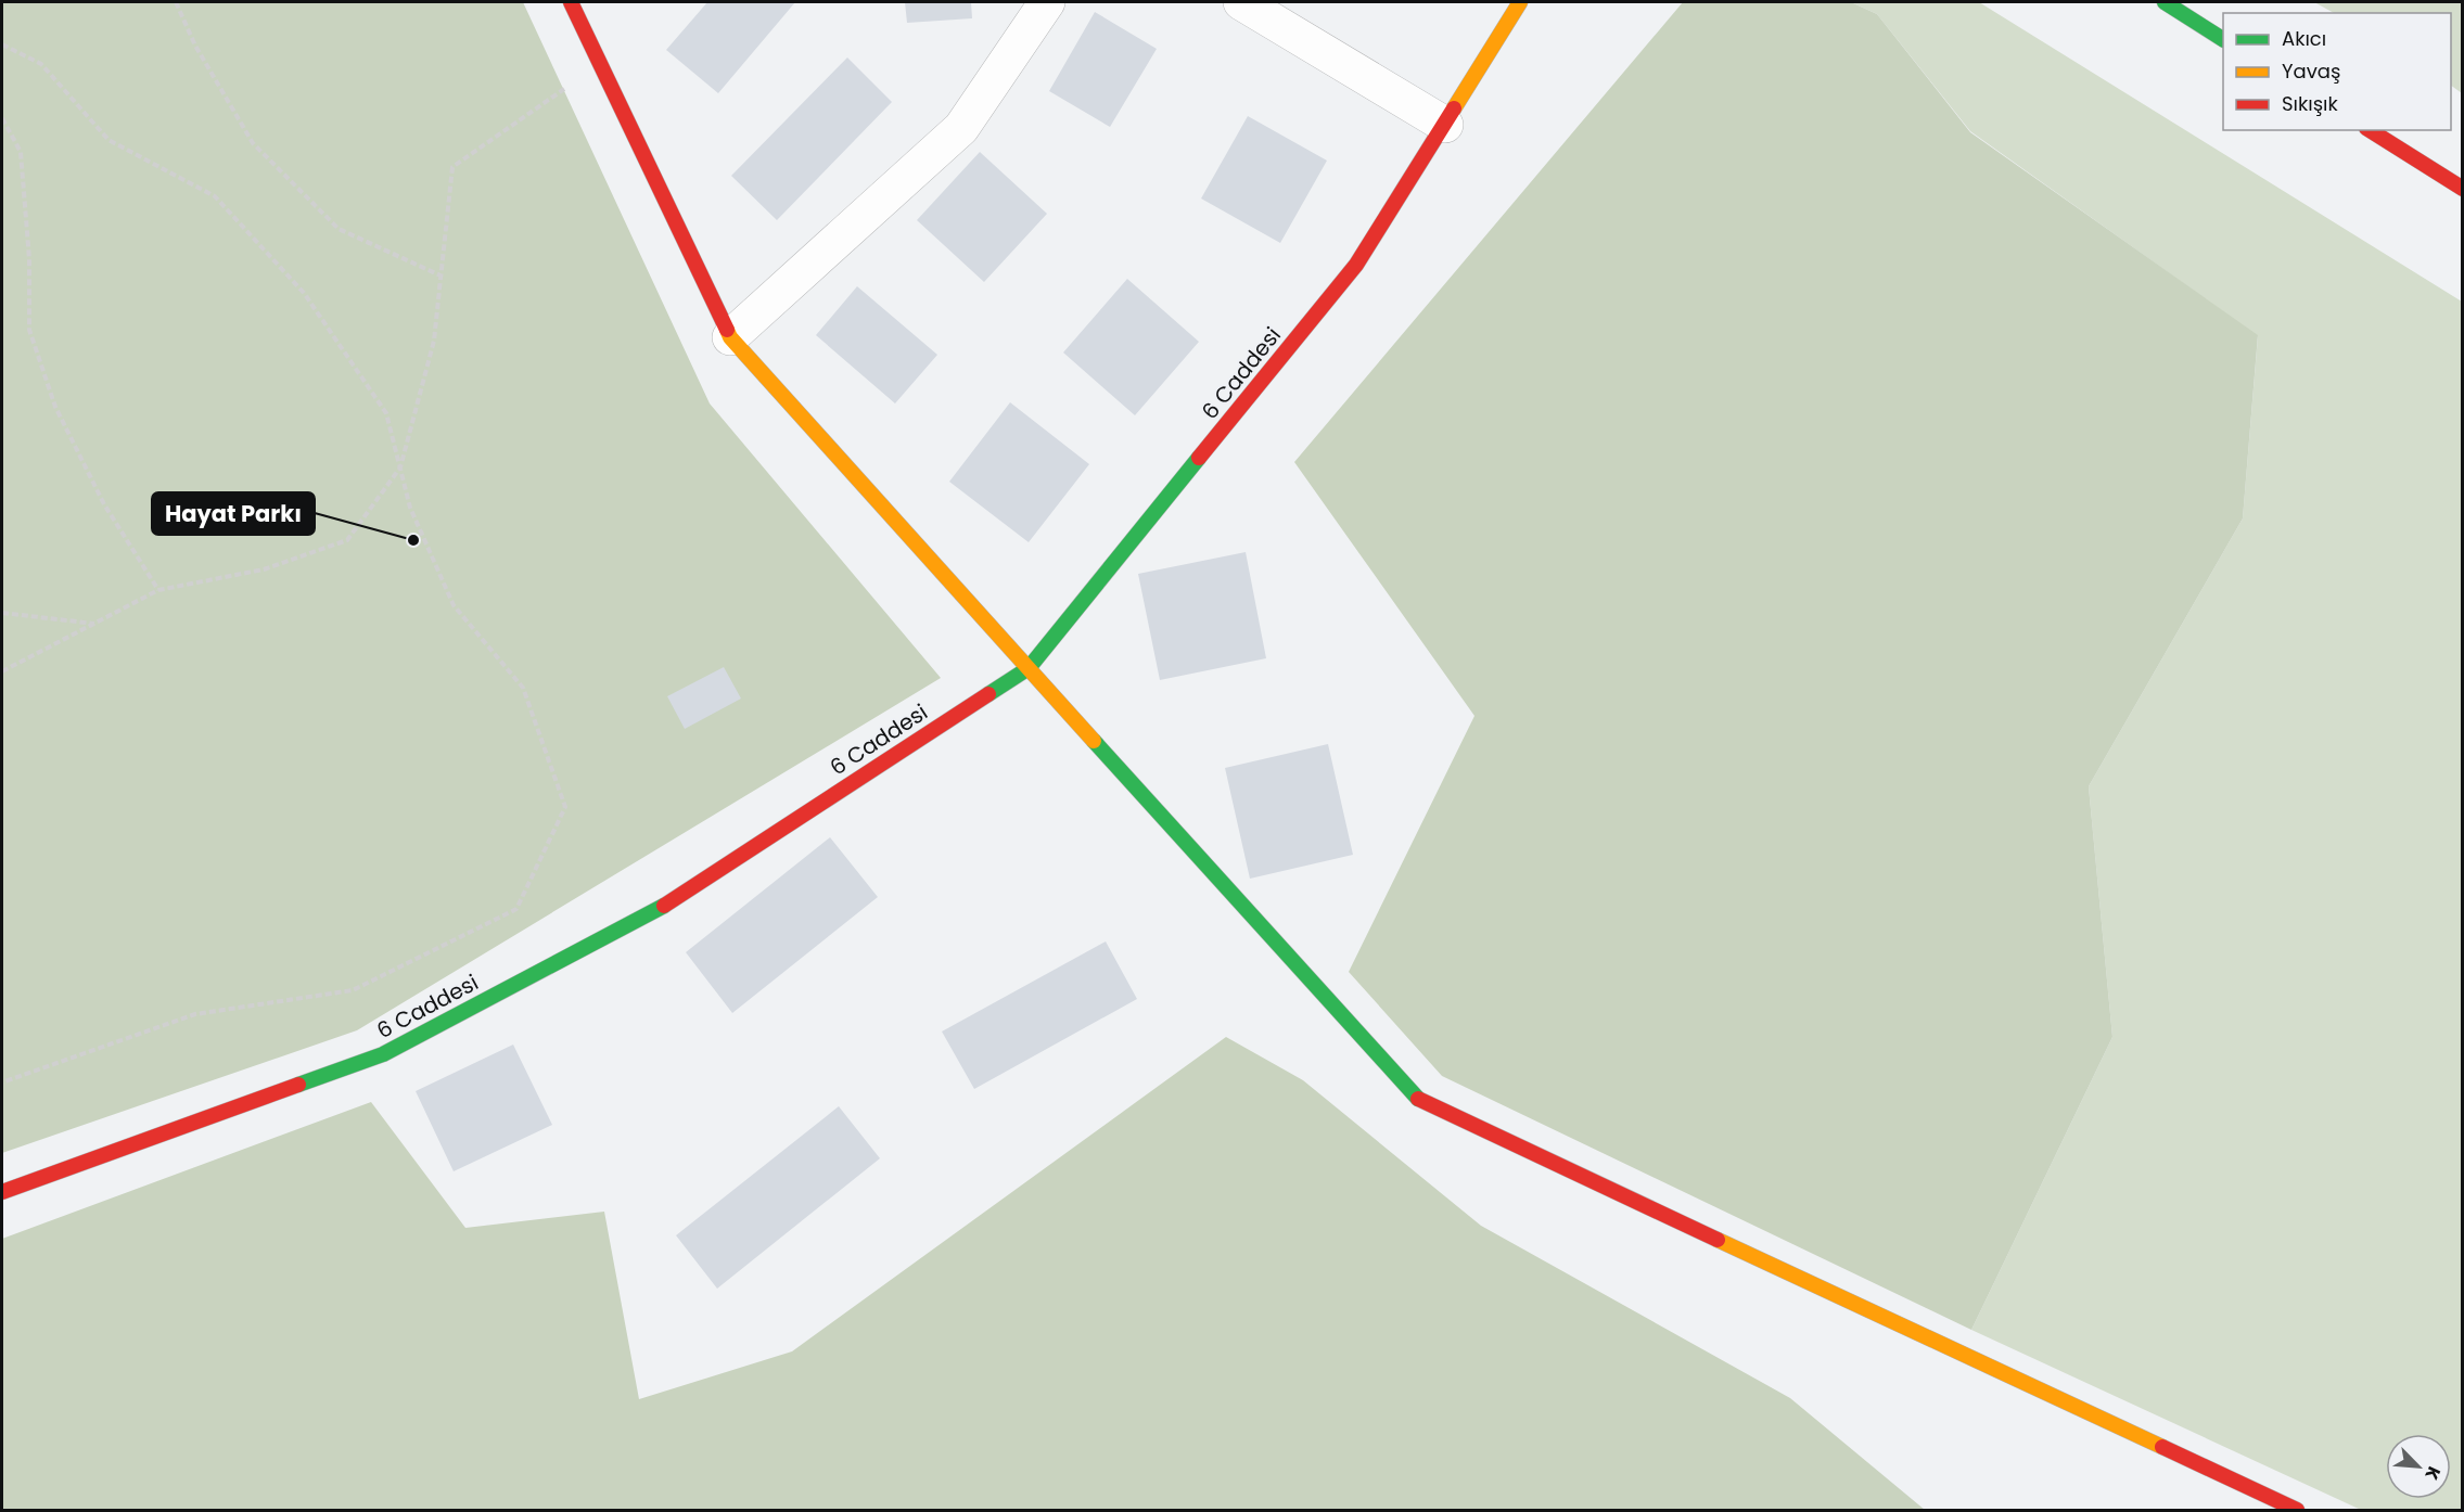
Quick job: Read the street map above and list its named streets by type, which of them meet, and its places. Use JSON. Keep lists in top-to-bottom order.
{
  "streets": {
    "street": ["6 Caddesi"]
  },
  "places": ["Hayat Parkı"],
  "legend": ["Akıcı", "Yavaş", "Sıkışık"],
  "north": "bottom right"
}
